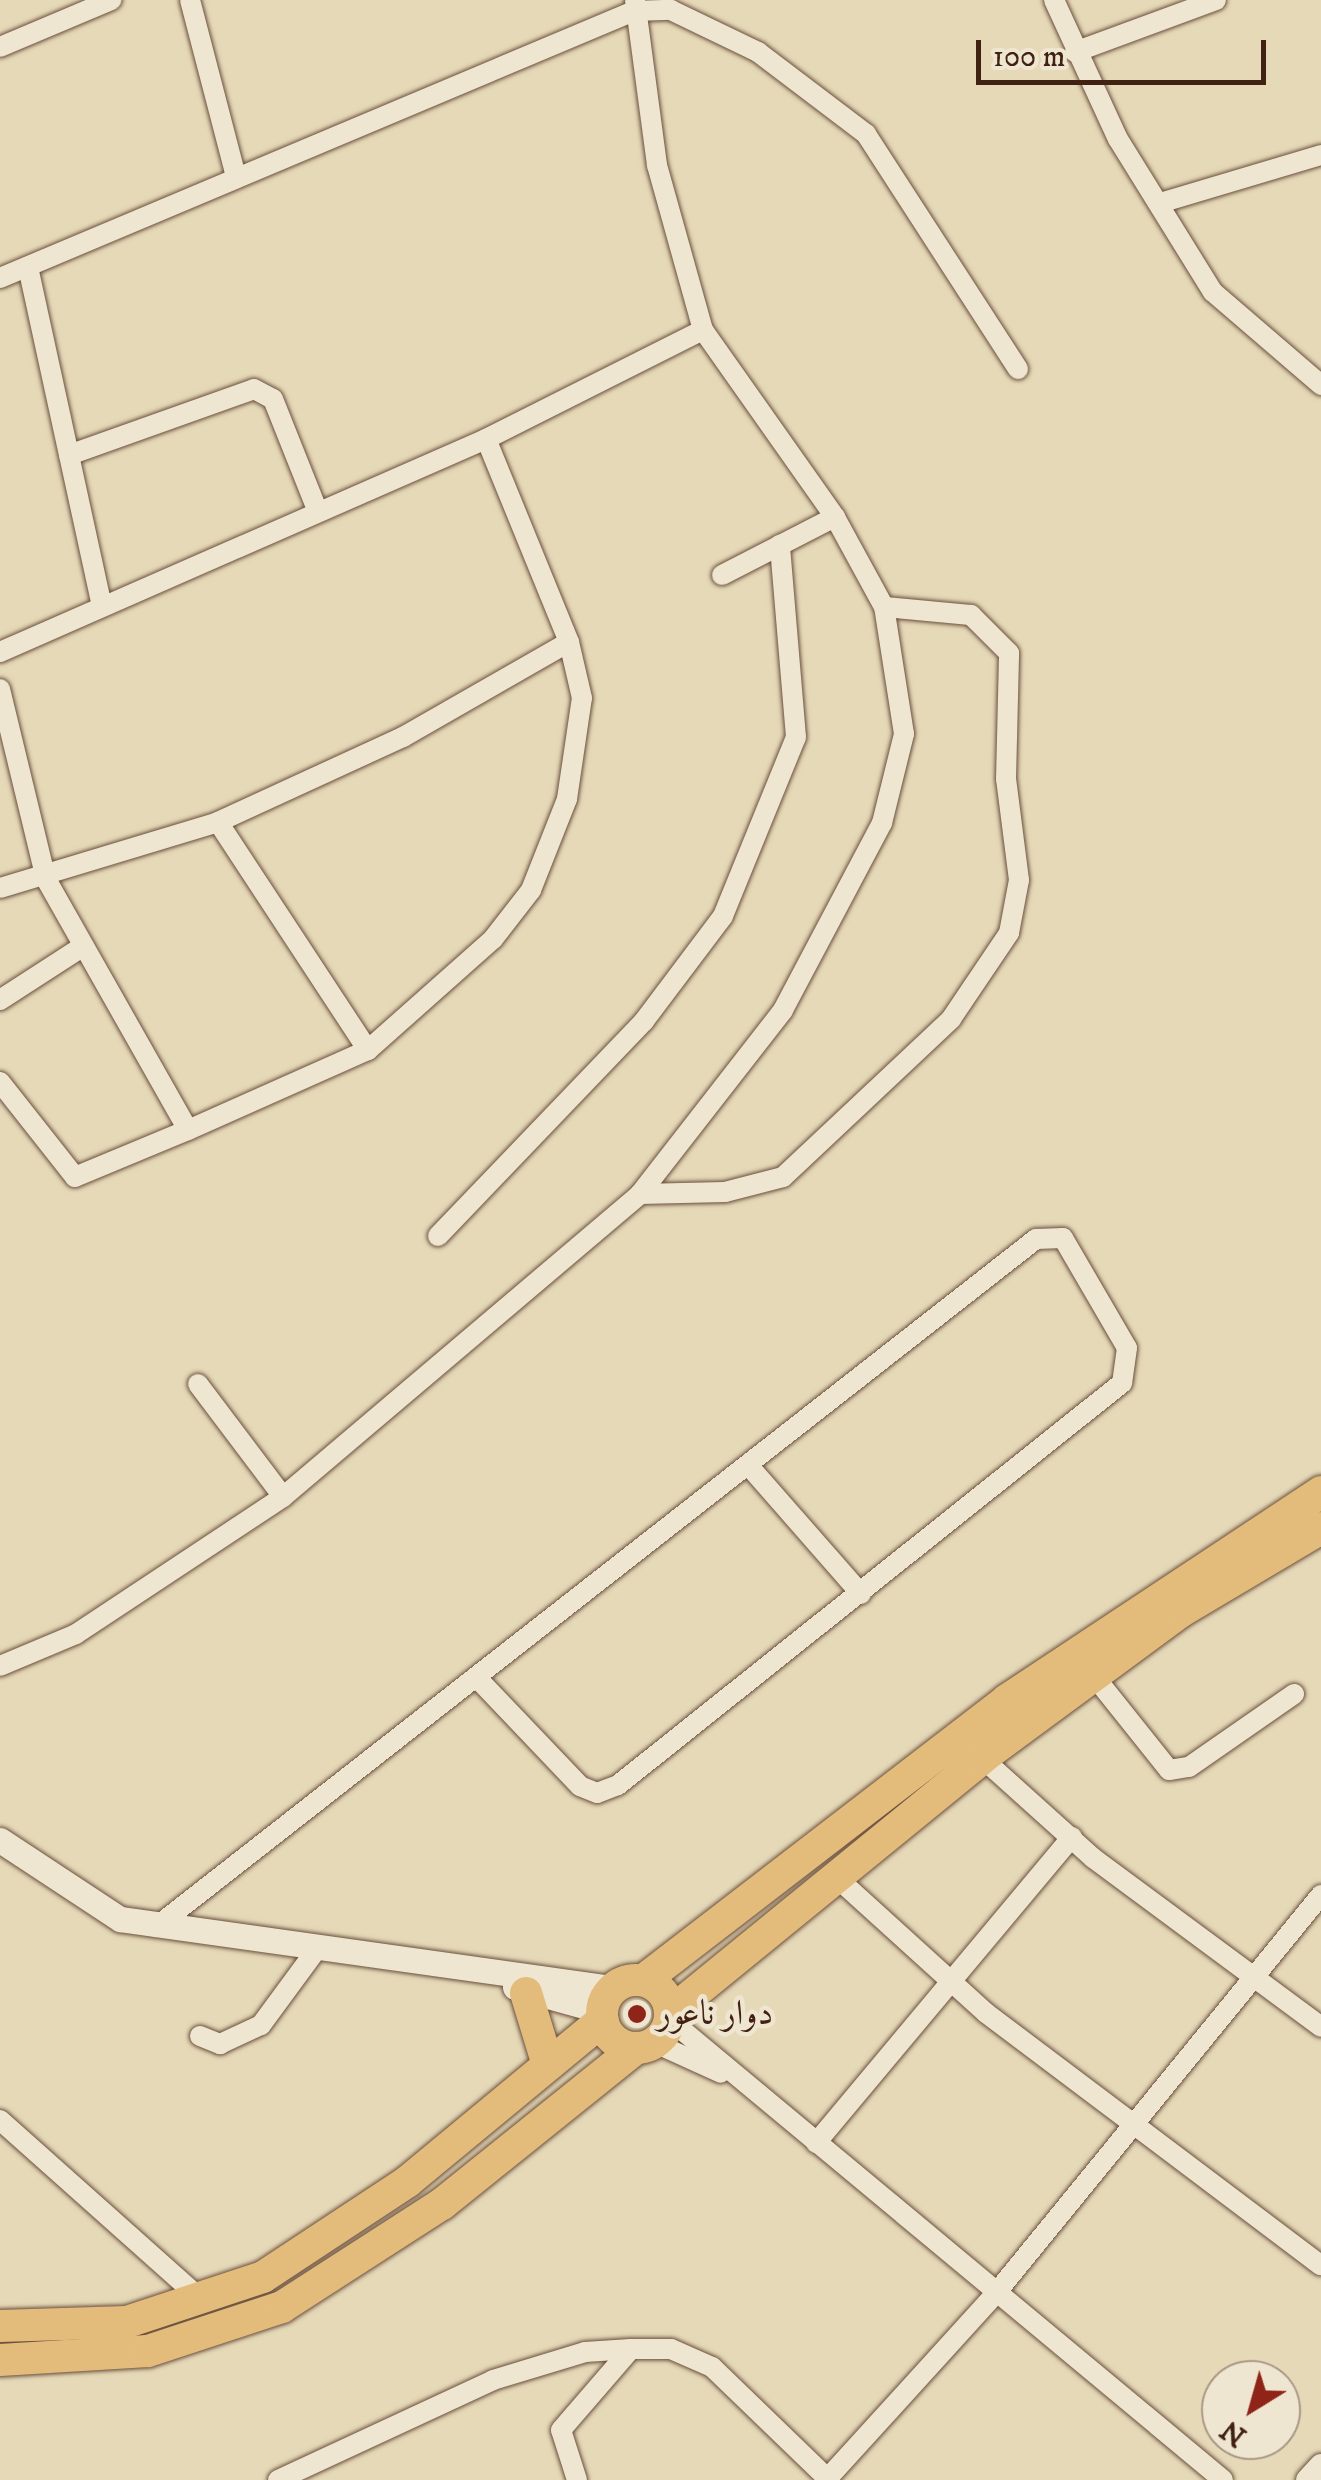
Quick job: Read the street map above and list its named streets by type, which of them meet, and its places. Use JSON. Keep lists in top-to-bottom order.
{
  "places": ["دوار ناعور"],
  "scale_bar": "100 m",
  "north": "bottom left"
}
